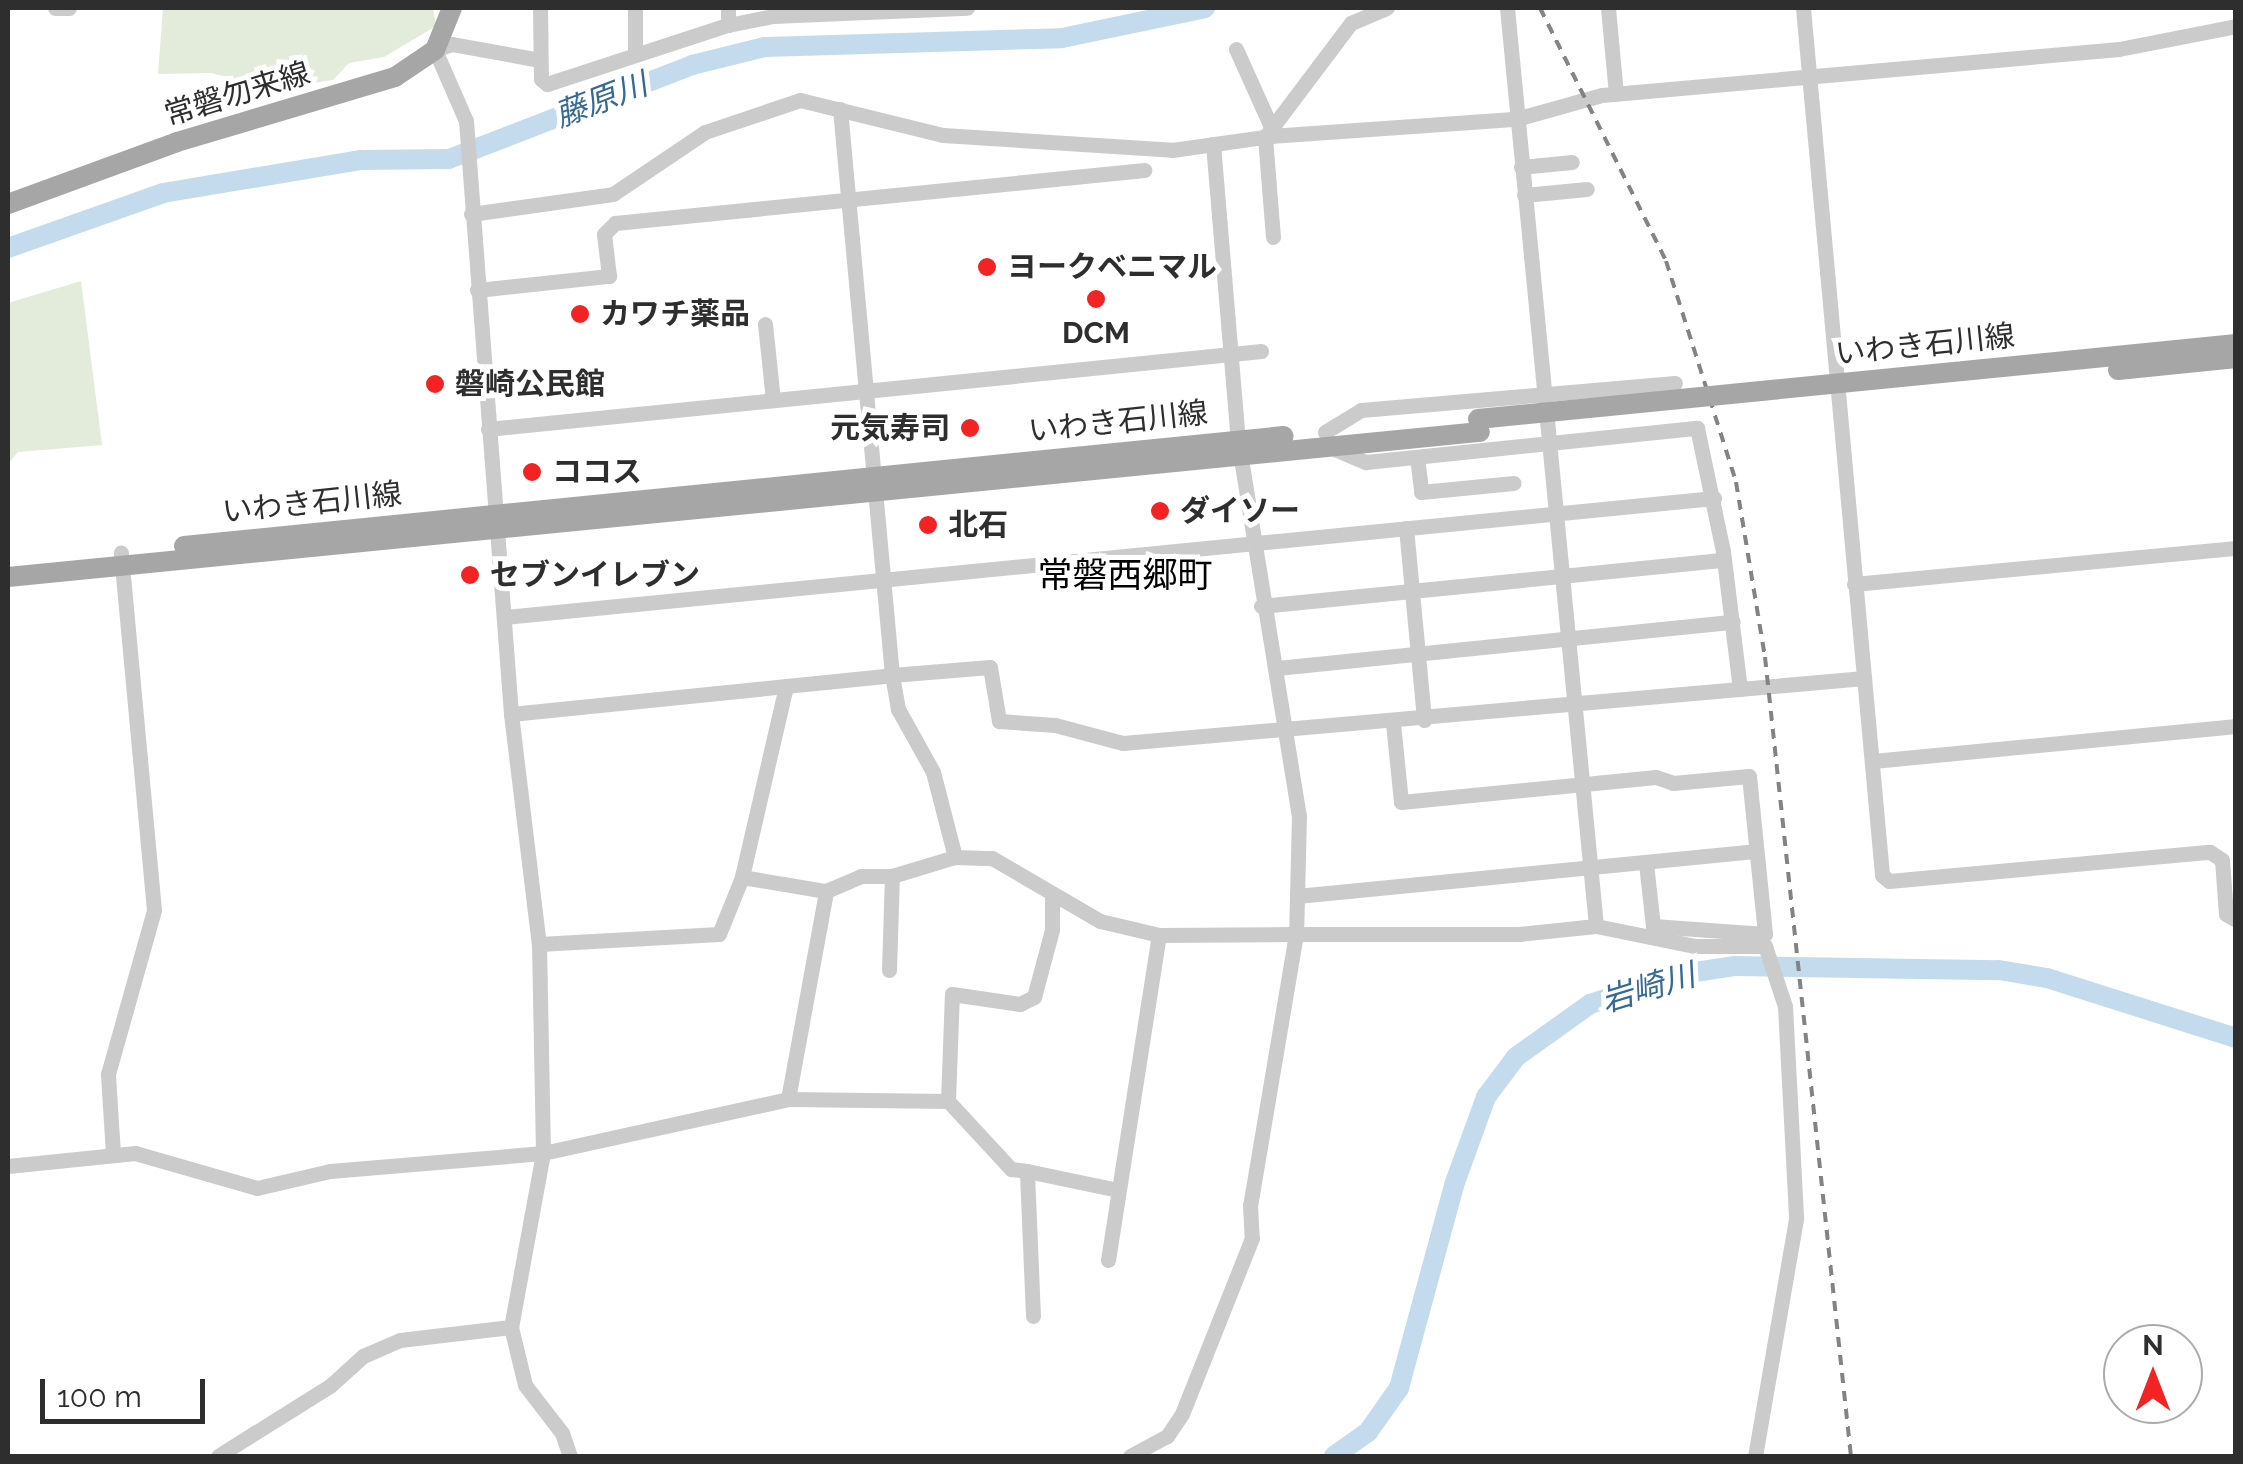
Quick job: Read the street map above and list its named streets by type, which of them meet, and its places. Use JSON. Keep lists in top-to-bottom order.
{
  "streets": {
    "main road": ["常磐勿来線", "いわき石川線"]
  },
  "districts": ["常磐西郷町"],
  "water": ["藤原川", "岩崎川"],
  "places": [
    "ヨークベニマル",
    "DCM",
    "カワチ薬品",
    "磐崎公民館",
    "元気寿司",
    "ココス",
    "ダイソー",
    "北石",
    "セブンイレブン"
  ],
  "scale_bar": "100 m",
  "north": "top"
}
